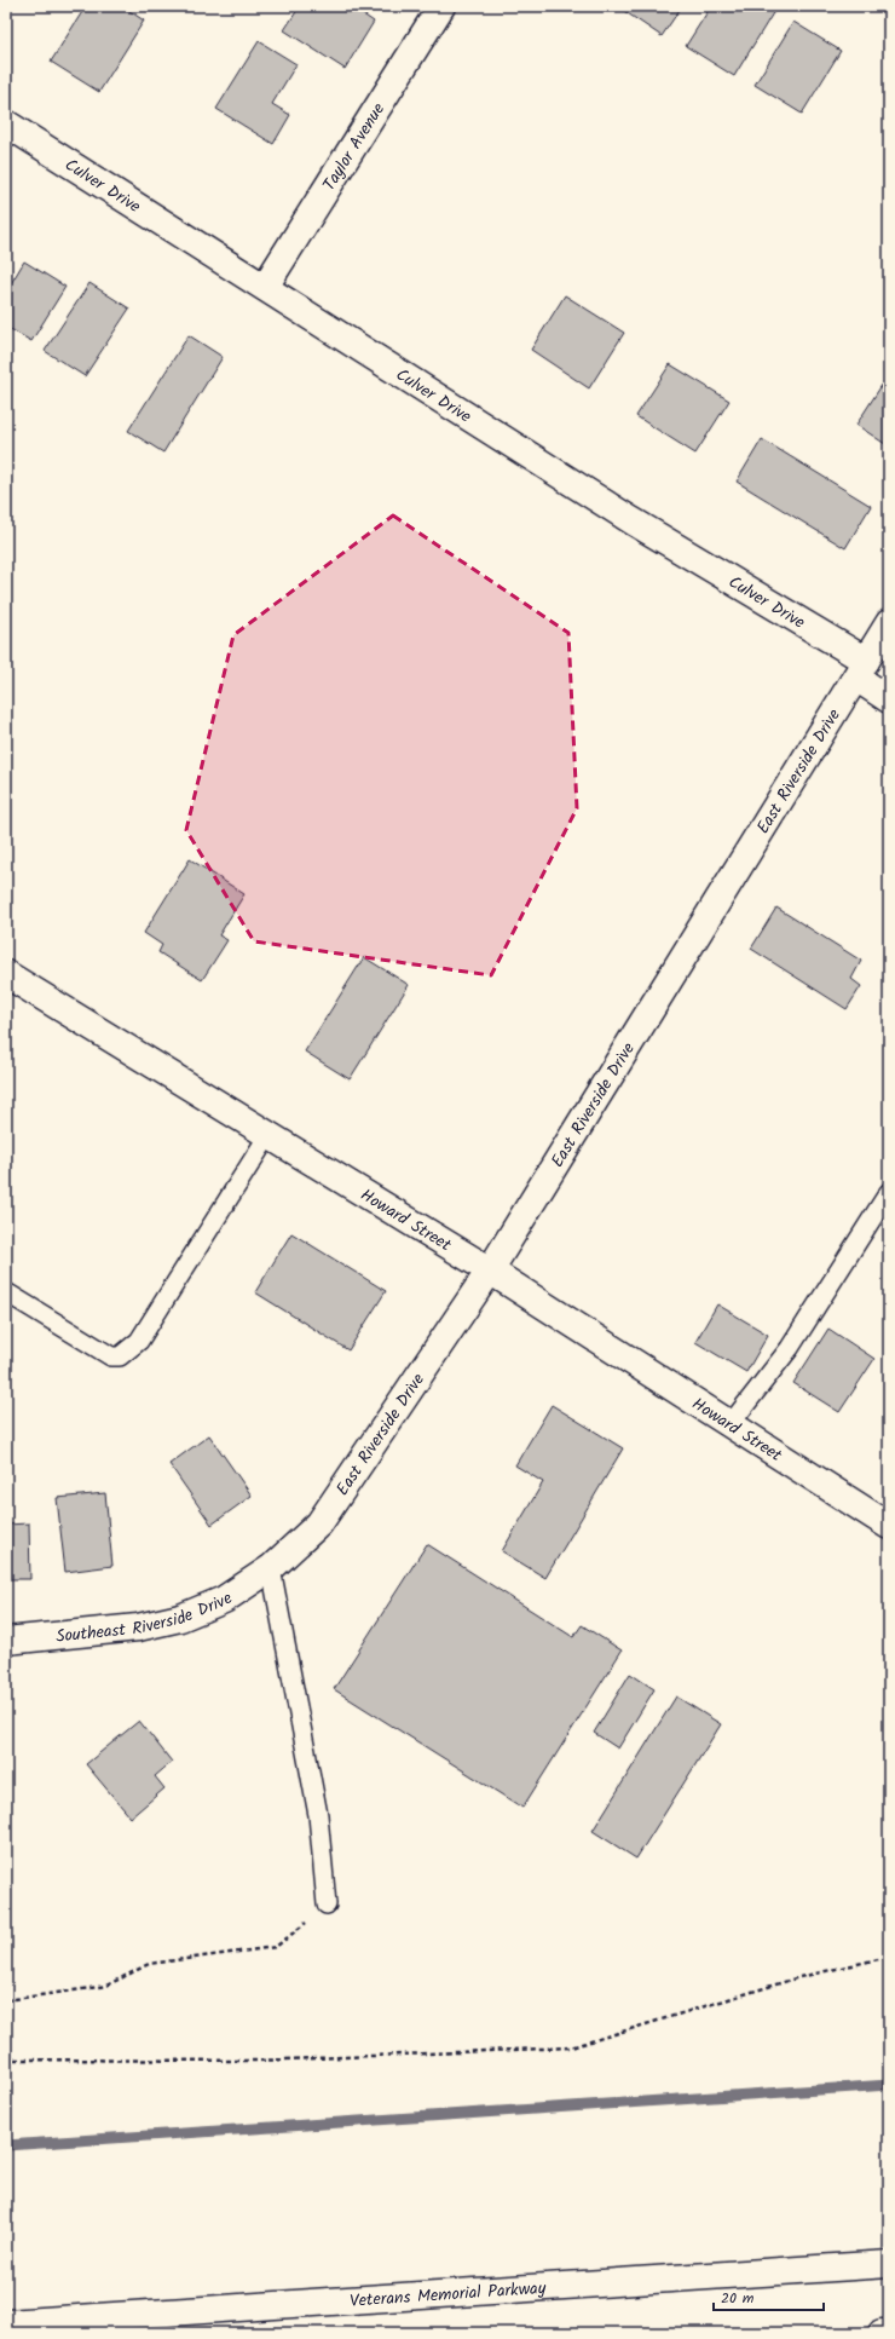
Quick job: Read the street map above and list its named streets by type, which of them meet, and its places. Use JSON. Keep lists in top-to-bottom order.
{
  "streets": {
    "main road": [
      "Taylor Avenue",
      "Culver Drive",
      "East Riverside Drive",
      "Howard Street",
      "Southeast Riverside Drive",
      "Veterans Memorial Parkway"
    ]
  },
  "crossings": [
    ["Taylor Avenue", "Culver Drive"],
    ["Culver Drive", "East Riverside Drive"],
    ["East Riverside Drive", "Howard Street"],
    ["East Riverside Drive", "Southeast Riverside Drive"]
  ],
  "scale_bar": "20 m"
}
